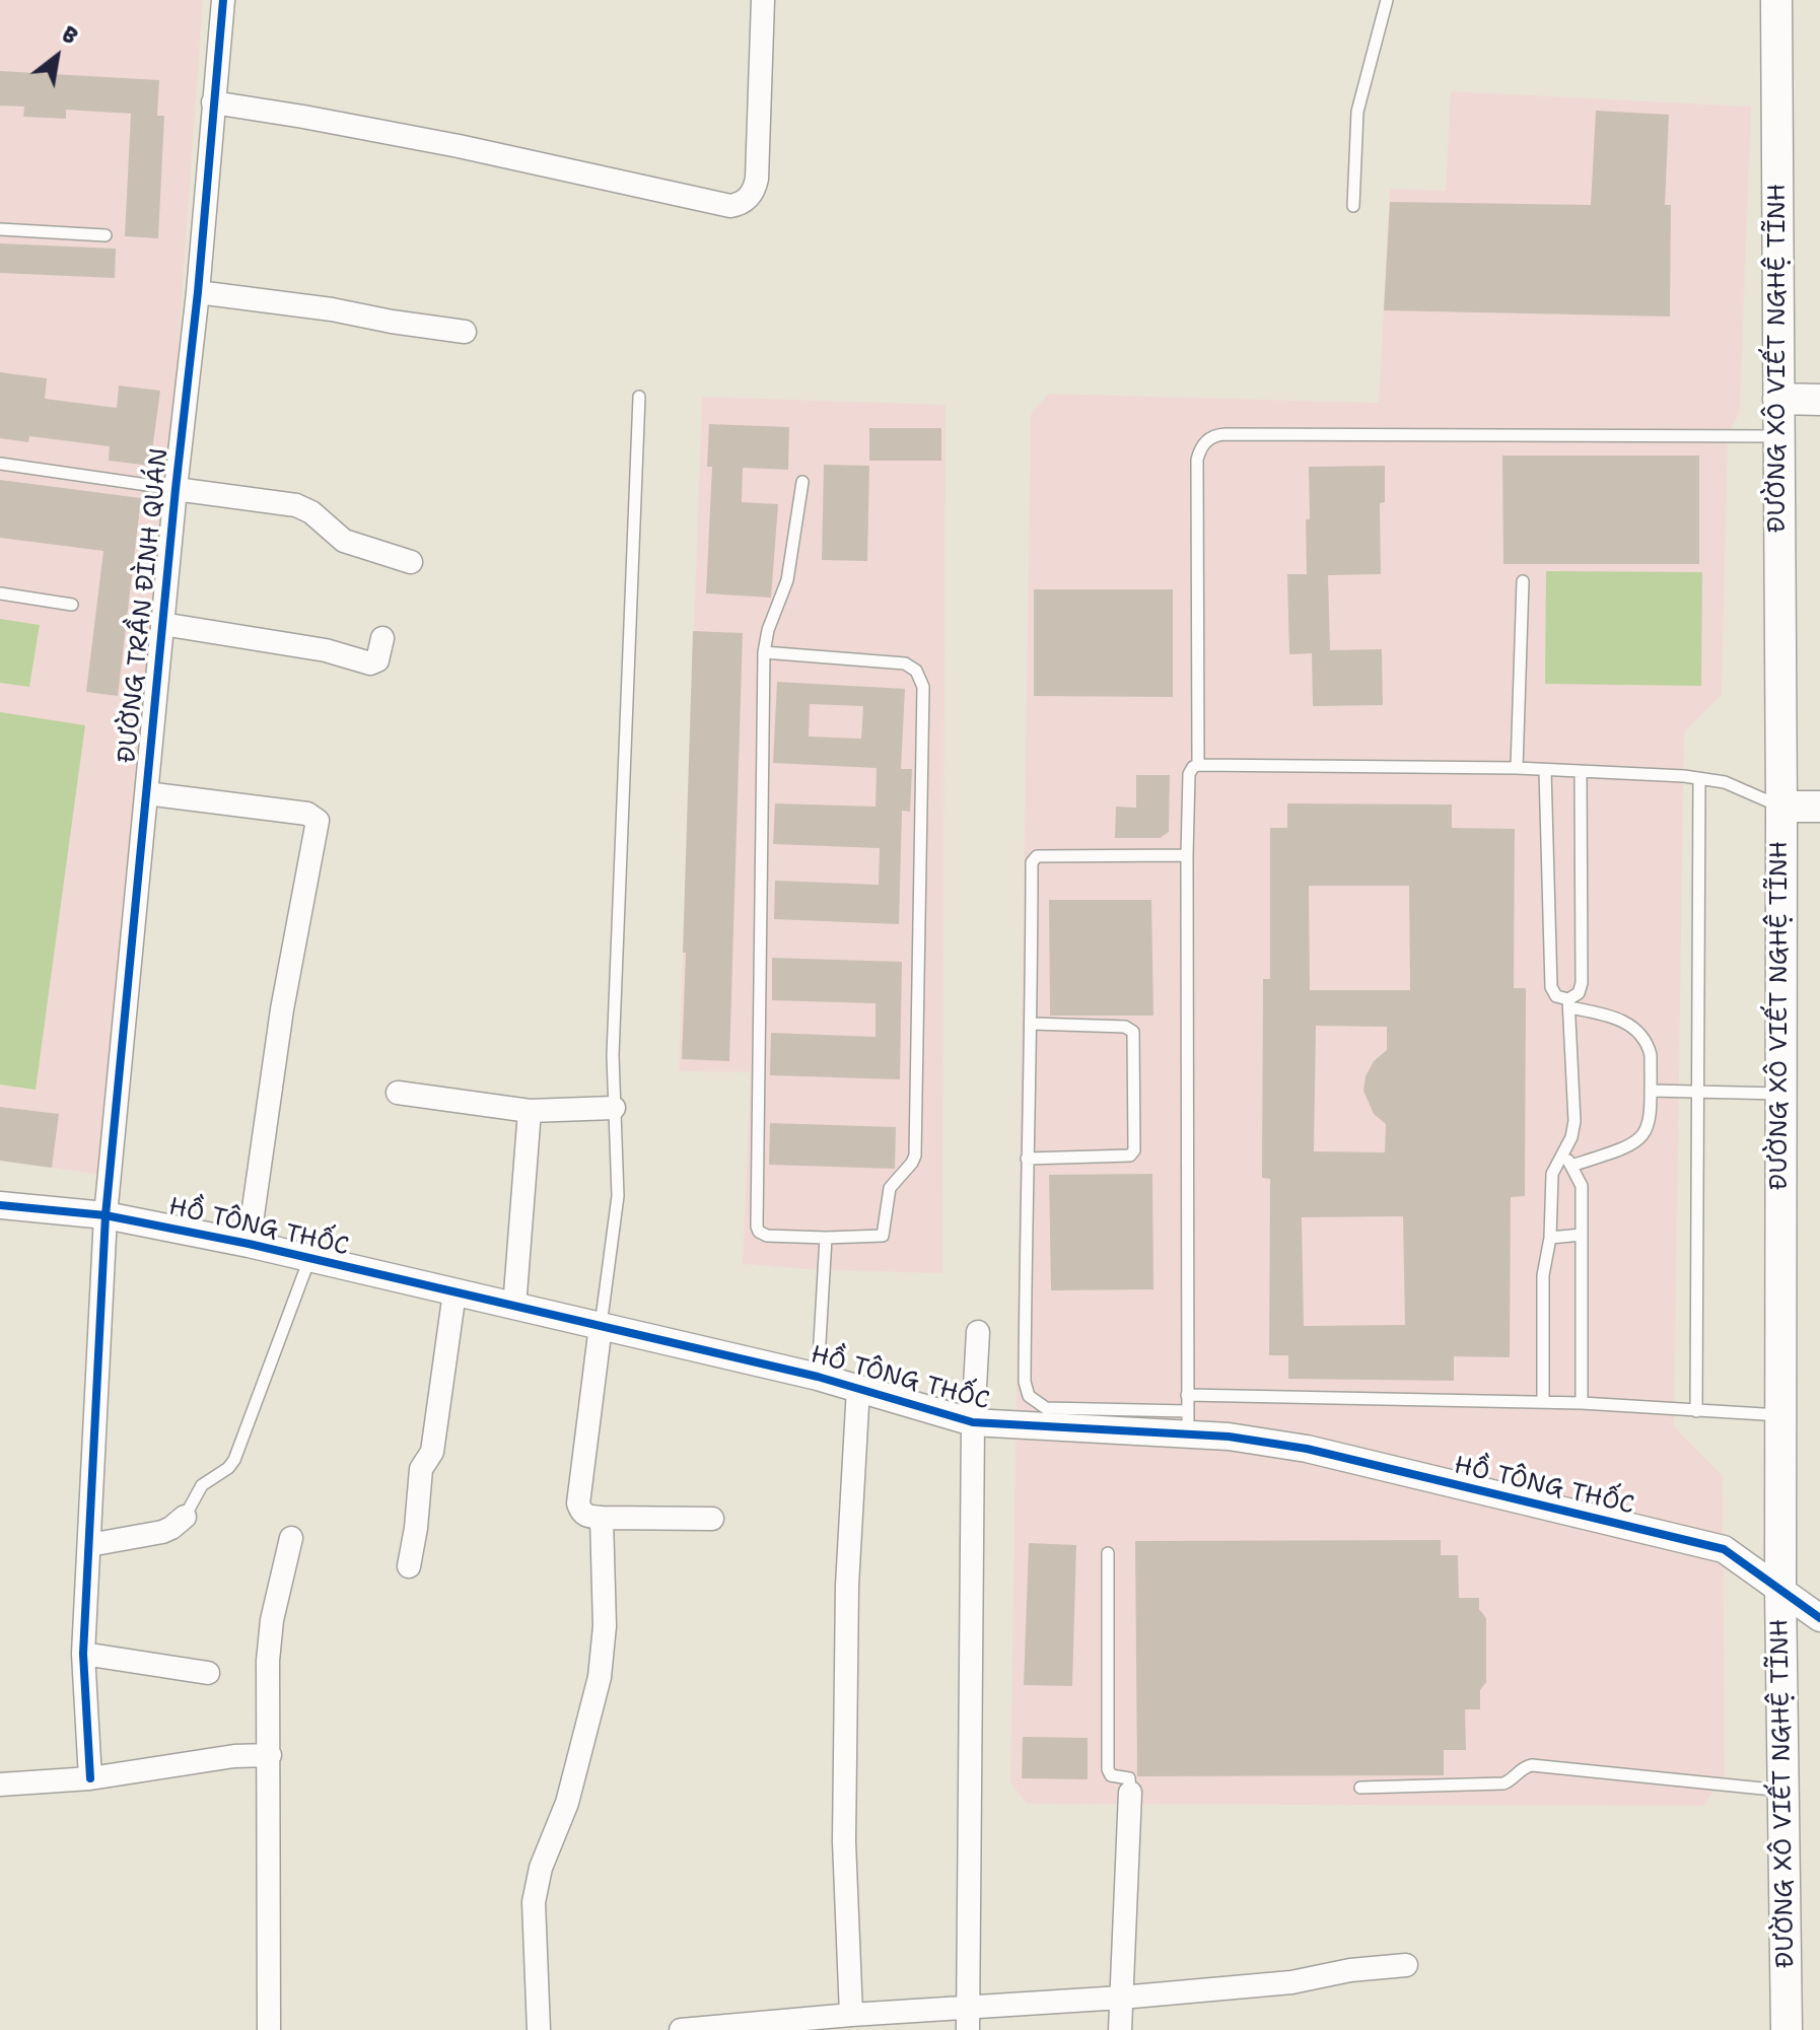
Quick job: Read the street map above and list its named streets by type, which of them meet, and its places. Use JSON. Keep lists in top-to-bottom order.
{
  "streets": {
    "main road": ["ĐƯỜNG XÔ VIẾT NGHỆ TĨNH"],
    "street": ["ĐƯỜNG TRẦN ĐÌNH QUÁN", "HỒ TÔNG THỐC"]
  },
  "crossings": [
    ["ĐƯỜNG XÔ VIẾT NGHỆ TĨNH", "HỒ TÔNG THỐC"],
    ["ĐƯỜNG TRẦN ĐÌNH QUÁN", "HỒ TÔNG THỐC"]
  ],
  "north": "top right"
}
